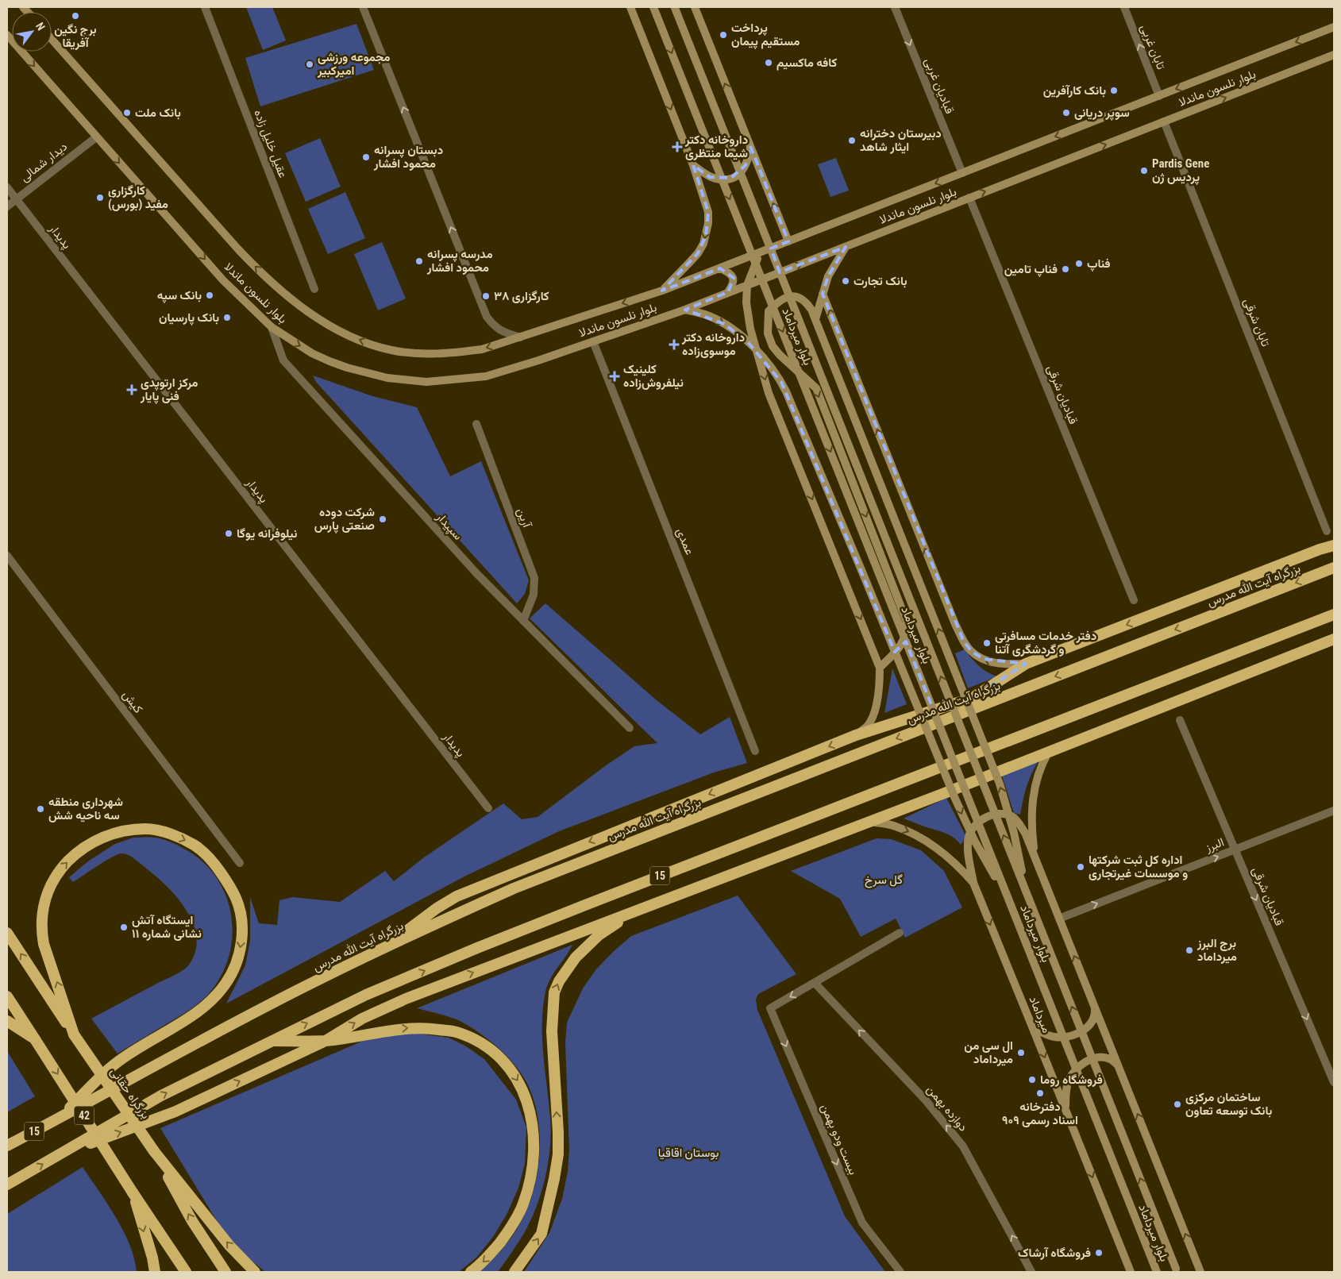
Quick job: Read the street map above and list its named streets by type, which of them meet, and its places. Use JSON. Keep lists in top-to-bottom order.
{
  "streets": {
    "highway": [
      "بزرگراه آیت الله مدرس",
      "15",
      "بزرگراه حقانی",
      "42"
    ],
    "main road": ["بلوار نلسون ماندلا", "بلوار میرداماد", "میرداماد"],
    "street": [
      "تابان غربی",
      "قبادیان غربی",
      "عقیل خلیل زاده",
      "دیدار شمالی",
      "پدیدار",
      "تابان شرقی",
      "قبادیان شرقی",
      "آرین",
      "سپیدار",
      "عمدی",
      "کیش",
      "البرز",
      "دوازده بهمن",
      "بیست ودو بهمن"
    ]
  },
  "crossings": [
    ["تابان غربی", "بلوار نلسون ماندلا"],
    ["قبادیان غربی", "بلوار نلسون ماندلا"],
    ["بلوار نلسون ماندلا", "دیدار شمالی"],
    ["بلوار نلسون ماندلا", "تابان شرقی"],
    ["بلوار نلسون ماندلا", "قبادیان شرقی"],
    ["بلوار نلسون ماندلا", "سپیدار"],
    ["بلوار نلسون ماندلا", "عمدی"],
    ["دیدار شمالی", "پدیدار"],
    ["قبادیان شرقی", "البرز"],
    ["آرین", "سپیدار"],
    ["دوازده بهمن", "بیست ودو بهمن"]
  ],
  "one_way": [
    "تابان غربی",
    "قبادیان غربی",
    "البرز",
    "دوازده بهمن",
    "بیست ودو بهمن"
  ],
  "parks": ["گل سرخ", "بوستان اقاقیا"],
  "places": {
    "other": [
      "برج نگین آفریقا",
      "پرداخت مستقیم پیمان",
      "کافه ماکسیم",
      "مجموعه ورزشی امیرکبیر",
      "بانک کارآفرین",
      "بانک ملت",
      "سوپر دریانی",
      "دبیرستان دخترانه ایثار شاهد",
      "دبستان پسرانه محمود افشار",
      "Pardis Gene پردیس ژن",
      "کارگزاری مفید (بورس)",
      "مدرسه پسرانه محمود افشار",
      "فناپ",
      "فناپ تامین",
      "بانک تجارت",
      "بانک سپه",
      "کارگزاری ۳۸",
      "بانک پارسیان",
      "شرکت دوده صنعتی پارس",
      "نیلوفرانه یوگا",
      "دفتر خدمات مسافرتی و گردشگری آتنا",
      "شهرداری منطقه سه ناحیه شش",
      "اداره کل ثبت شرکتها و موسسات غیرتجاری",
      "ایستگاه آتش نشانی شماره ۱۱",
      "برج البرز میرداماد",
      "ال سی من میرداماد",
      "فروشگاه روما",
      "دفترخانه اسناد رسمی ۹۰۹",
      "ساختمان مرکزی بانک توسعه تعاون",
      "فروشگاه آرشاک"
    ],
    "health": [
      "داروخانه دکتر شیما منتظری",
      "داروخانه دکتر موسوی‌زاده",
      "کلینیک نیلفروش‌زاده",
      "مرکز ارتوپدی فنی پایار"
    ]
  },
  "north": "top right"
}
